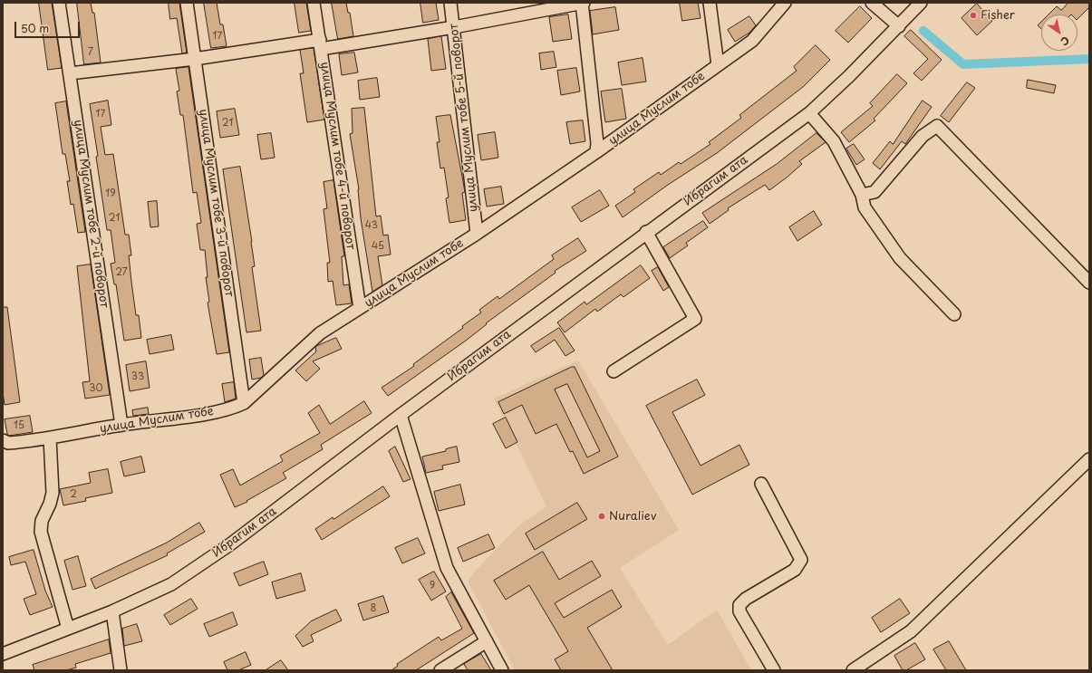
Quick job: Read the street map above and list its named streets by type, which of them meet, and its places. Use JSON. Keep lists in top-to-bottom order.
{
  "streets": {
    "street": [
      "улица Муслим тобе",
      "улица Муслим тобе 5-й поворот",
      "улица Муслим тобе 4-й поворот",
      "Ибрагим ата",
      "улица Муслим тобе 3-й поворот",
      "улица Муслим тобе 2-й поворот"
    ]
  },
  "crossings": [
    ["улица Муслим тобе", "улица Муслим тобе 5-й поворот"],
    ["улица Муслим тобе", "улица Муслим тобе 4-й поворот"],
    ["улица Муслим тобе", "улица Муслим тобе 3-й поворот"],
    ["улица Муслим тобе", "улица Муслим тобе 2-й поворот"]
  ],
  "places": ["Fisher", "Nuraliev"],
  "house_numbers": [
    "17",
    "7",
    "17",
    "21",
    "19",
    "21",
    "43",
    "45",
    "27",
    "33",
    "30",
    "15",
    "2",
    "9",
    "8"
  ],
  "scale_bar": "50 m",
  "north": "bottom right"
}
